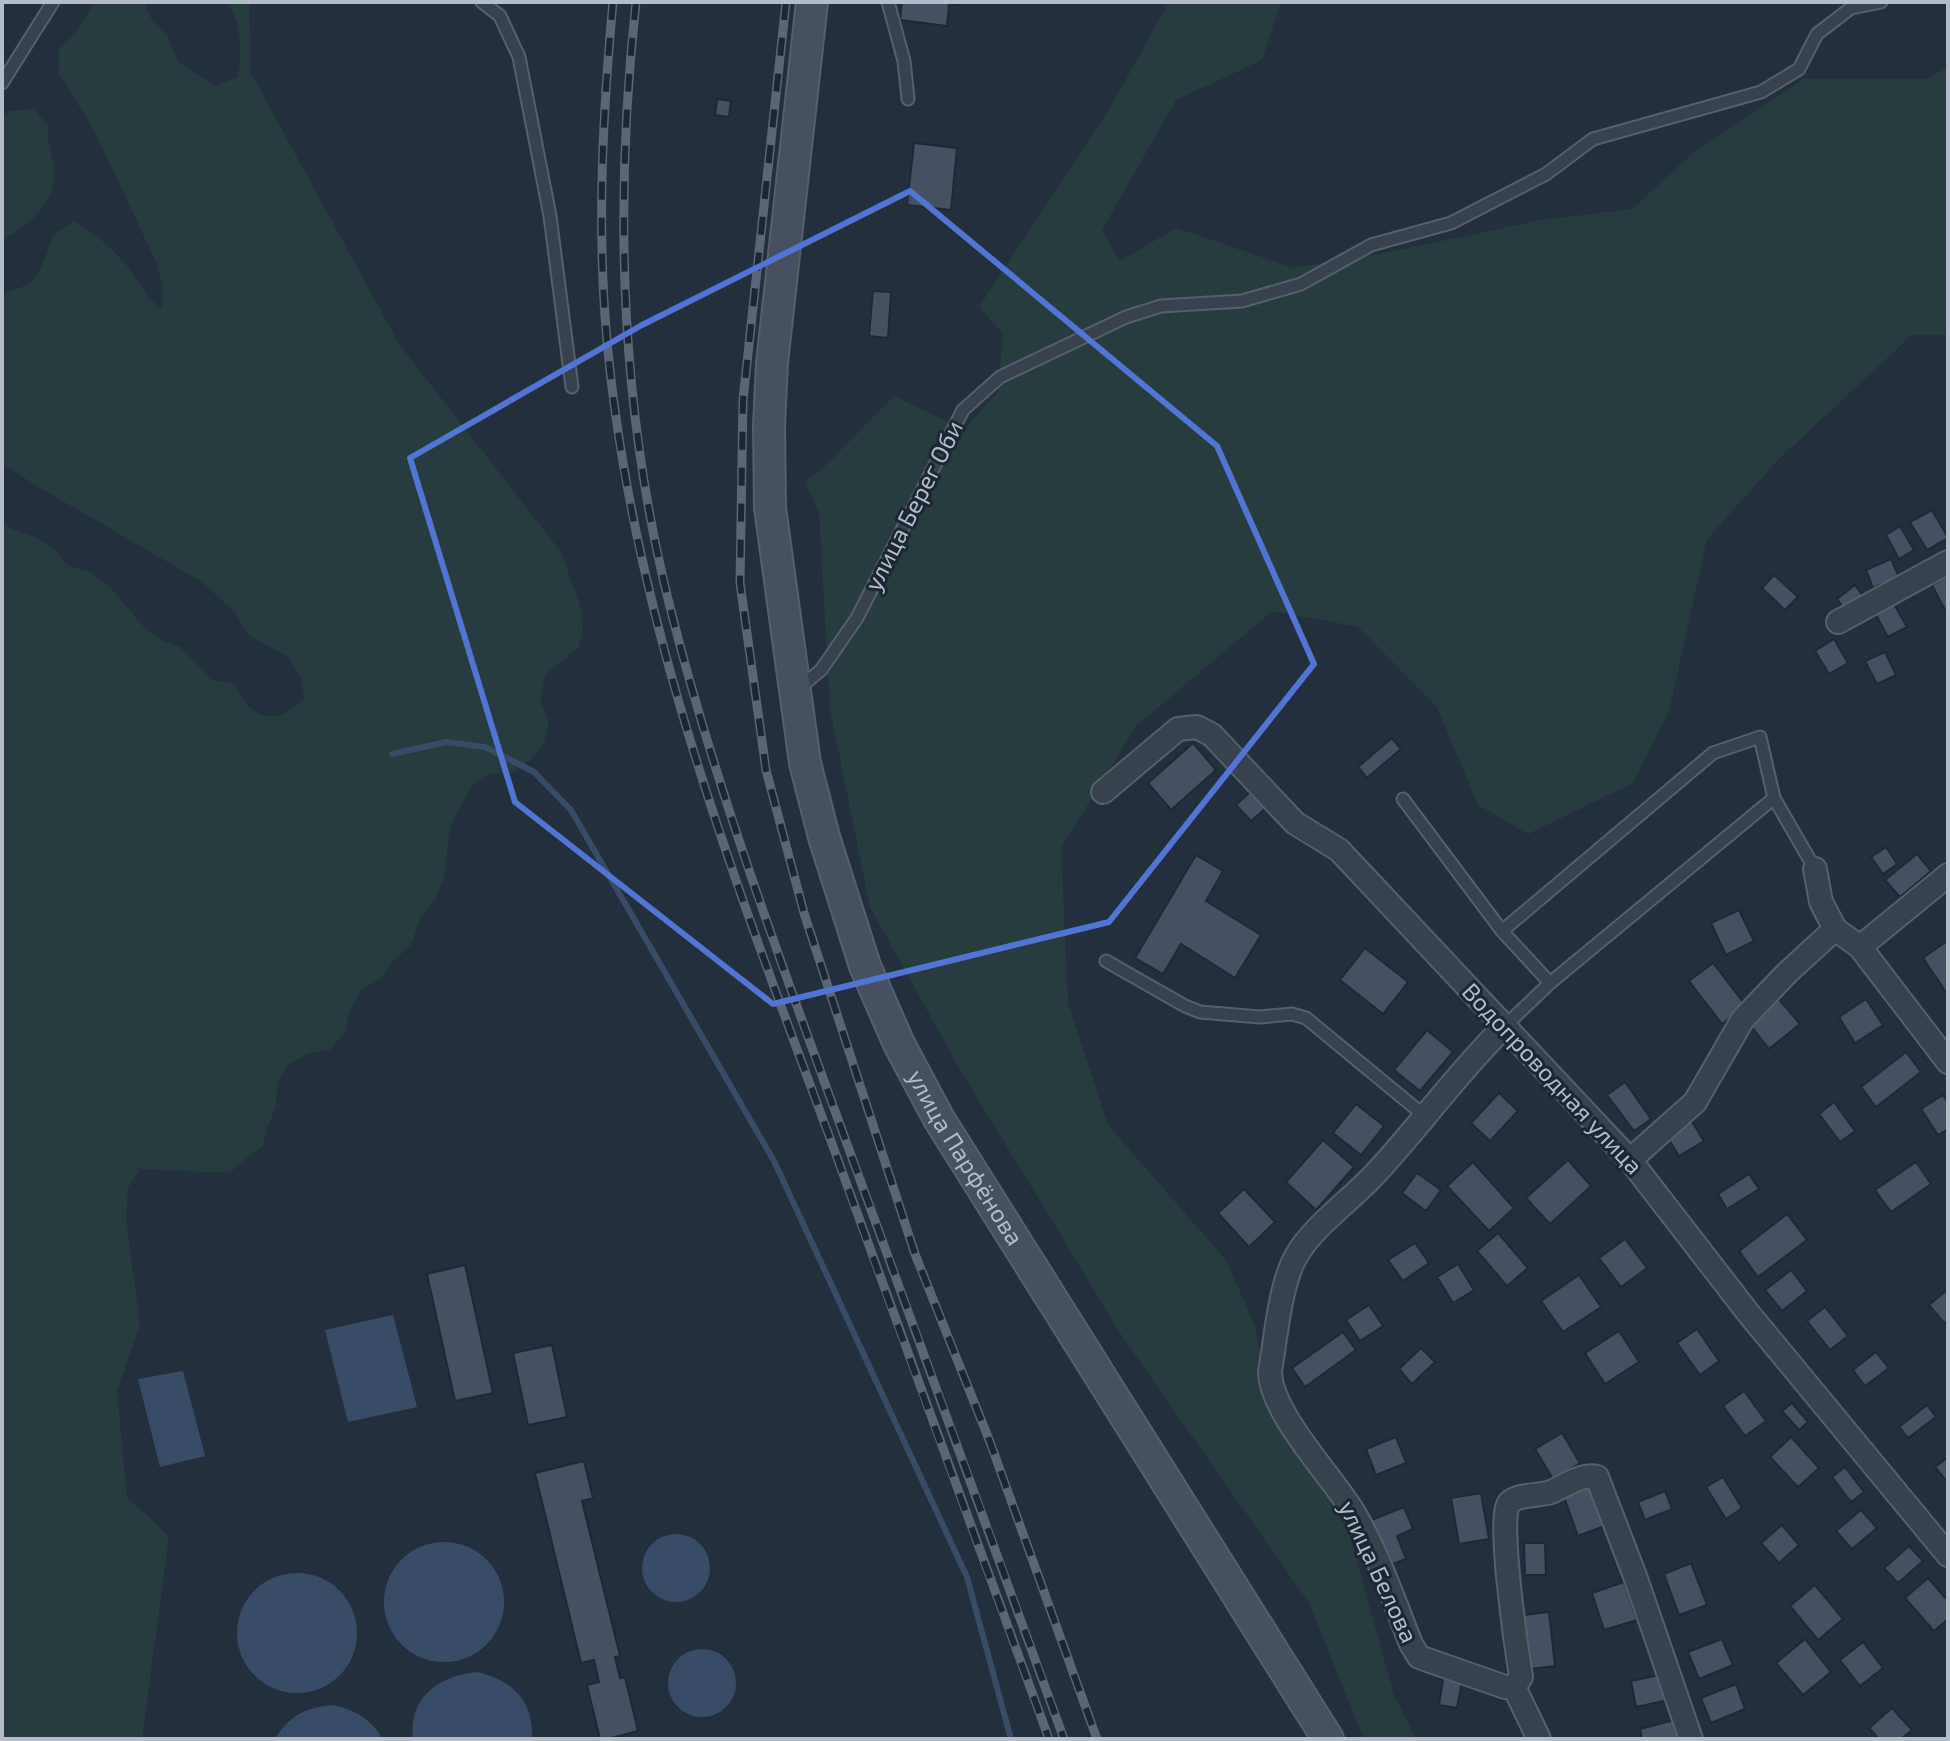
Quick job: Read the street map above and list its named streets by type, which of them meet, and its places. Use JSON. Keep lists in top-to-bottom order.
{
  "streets": {
    "main road": ["улица Парфёнова"],
    "street": ["Водопроводная улица", "улица Белова"],
    "lane": ["улица Берег Оби"]
  },
  "crossings": [
    ["улица Берег Оби", "улица Парфёнова"],
    ["Водопроводная улица", "улица Белова"]
  ]
}
